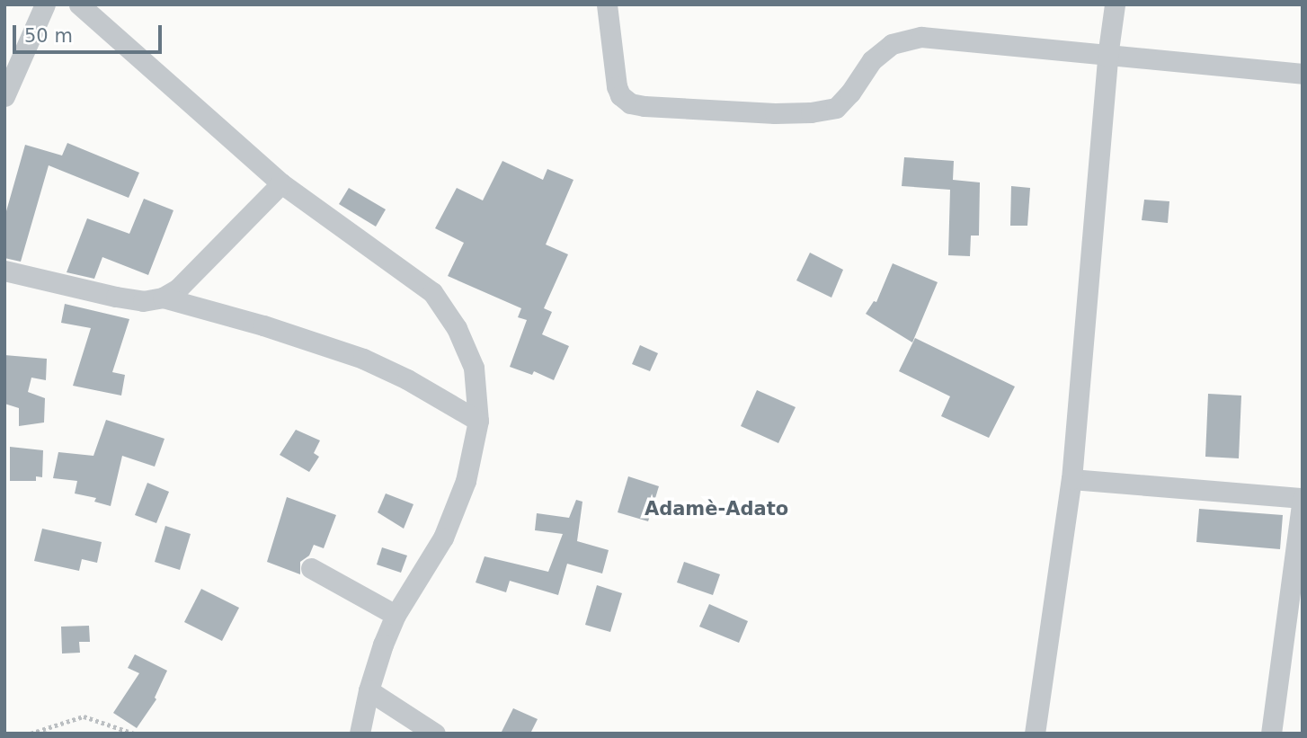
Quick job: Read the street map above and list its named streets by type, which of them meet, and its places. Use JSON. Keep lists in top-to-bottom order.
{
  "districts": ["Adamè-Adato"],
  "scale_bar": "50 m"
}
